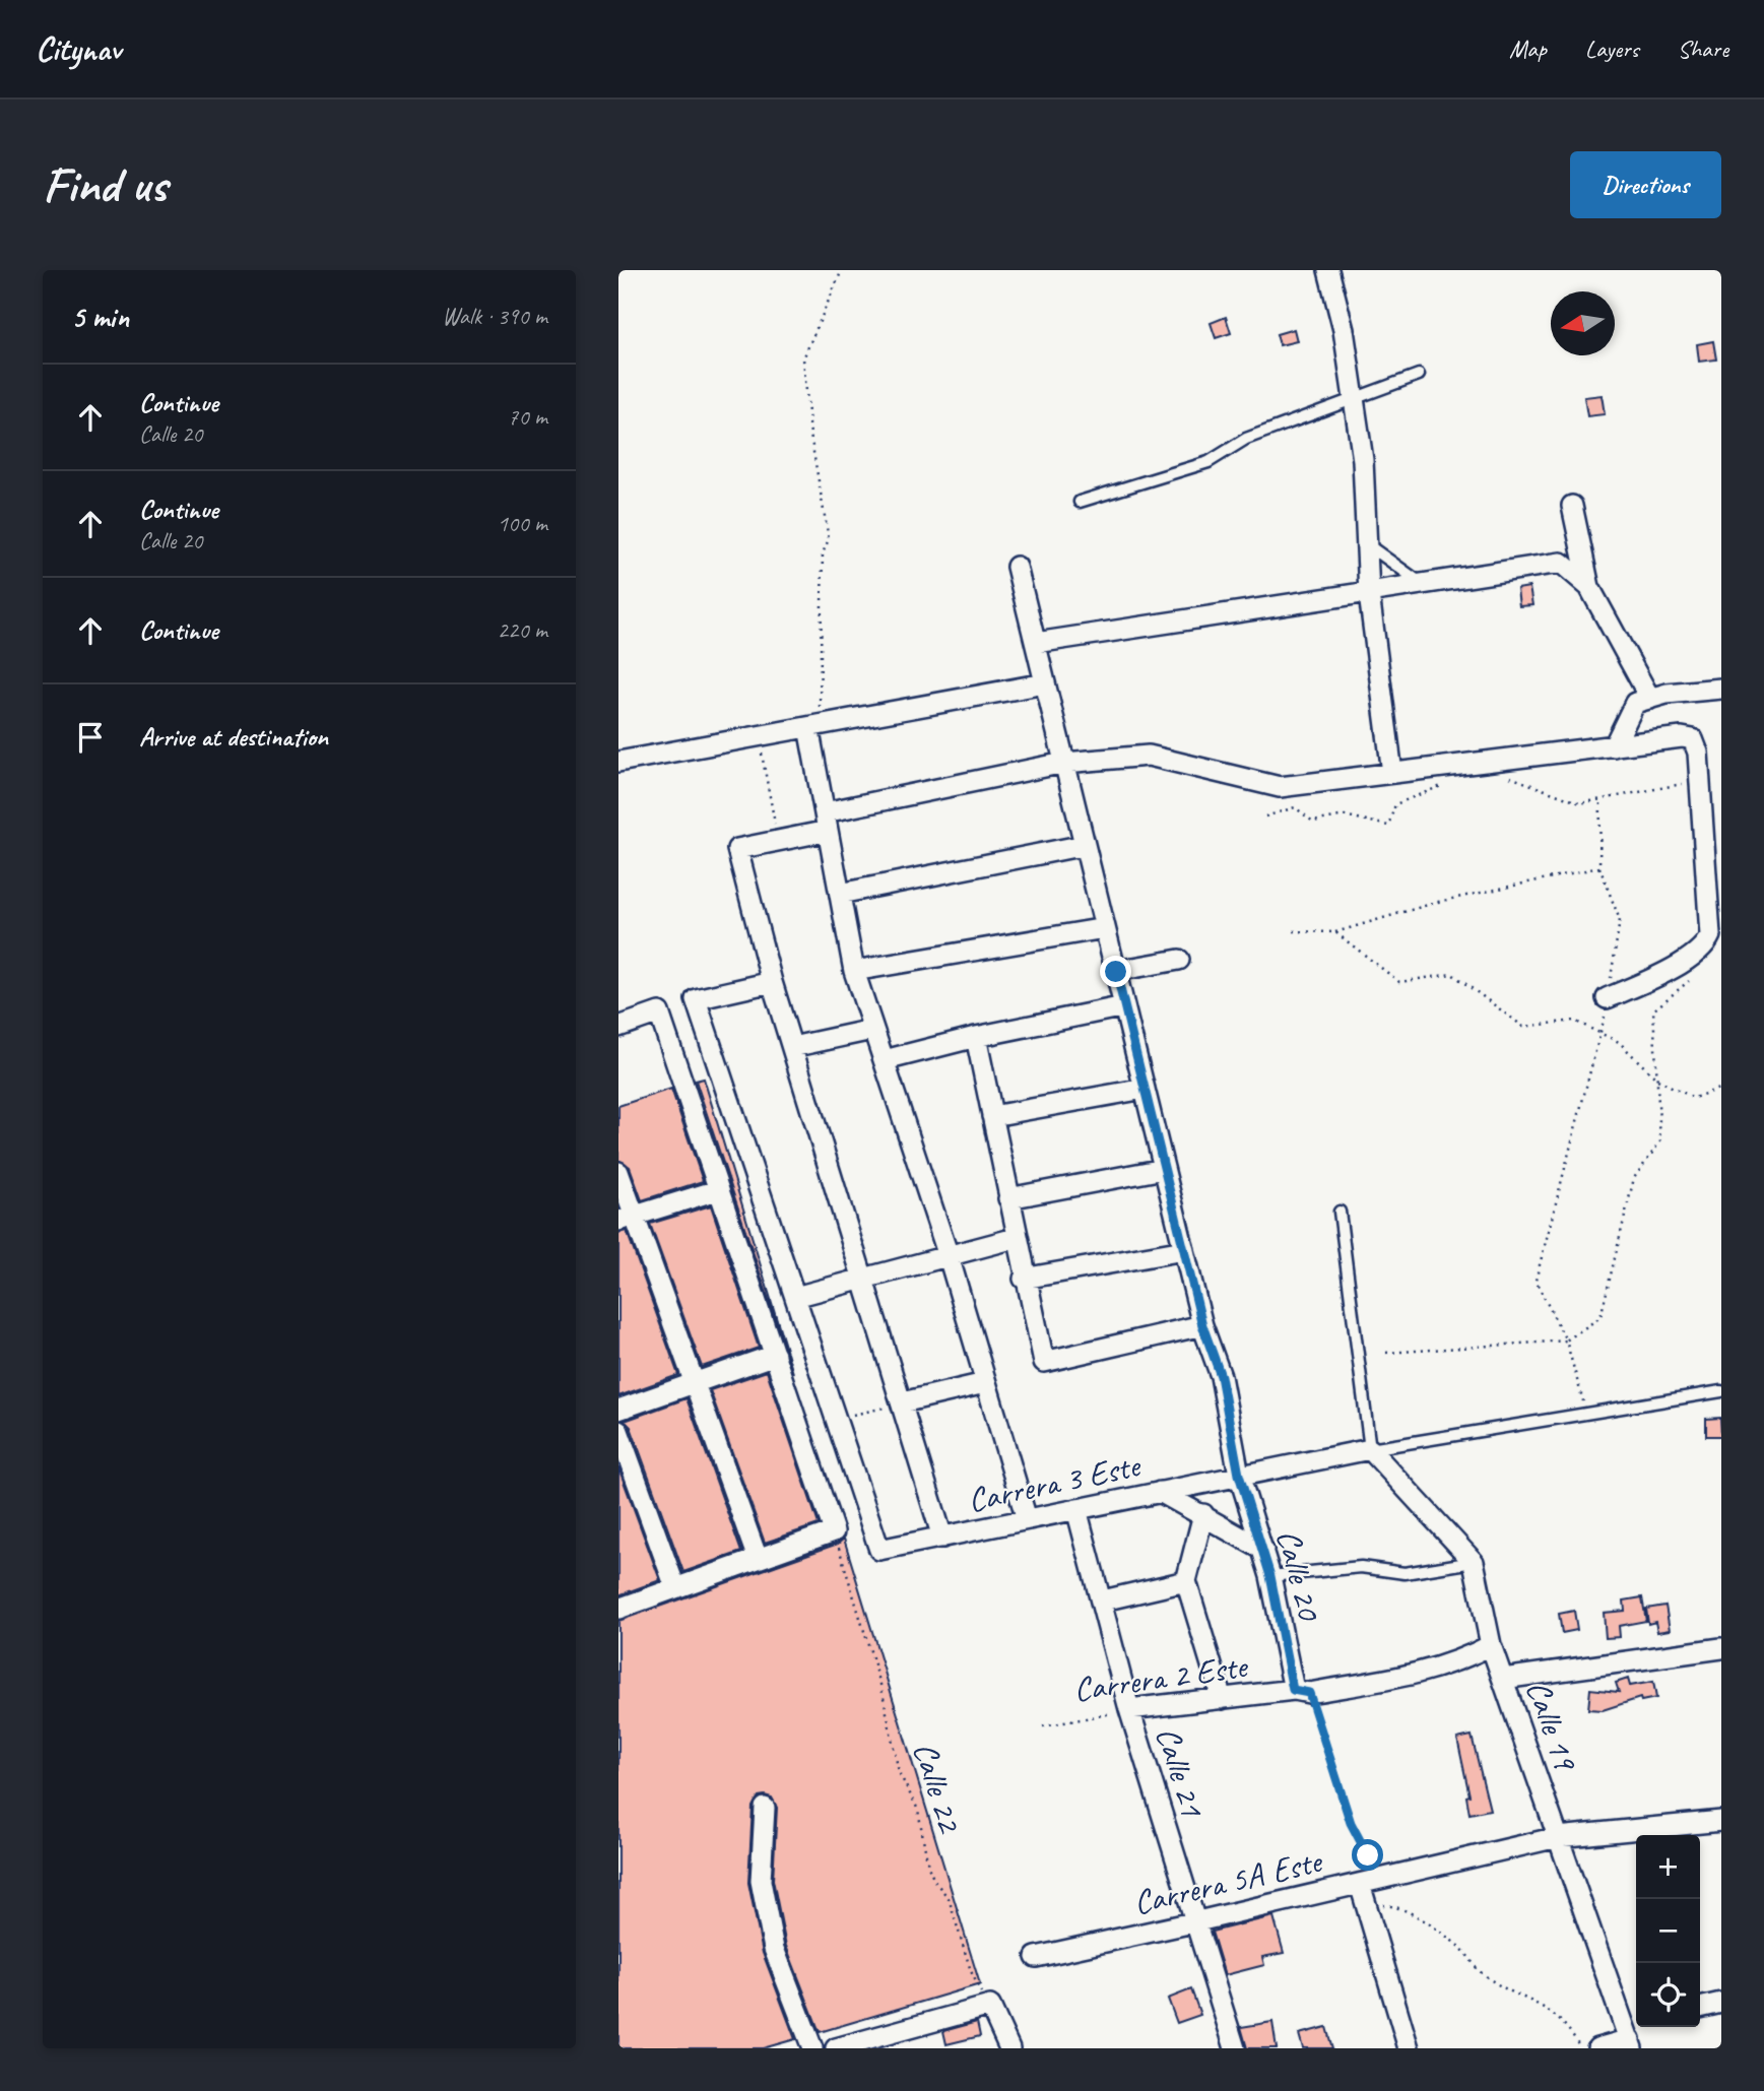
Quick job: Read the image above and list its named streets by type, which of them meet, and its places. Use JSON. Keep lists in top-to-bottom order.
{
  "streets": {
    "street": [
      "Carrera 3 Este",
      "Calle 20",
      "Carrera 2 Este",
      "Calle 19",
      "Calle 21",
      "Carrera 5A Este"
    ],
    "path": ["Calle 22"]
  },
  "crossings": [
    ["Carrera 3 Este", "Calle 20"],
    ["Carrera 3 Este", "Calle 21"],
    ["Calle 20", "Carrera 2 Este"],
    ["Carrera 2 Este", "Calle 19"],
    ["Carrera 2 Este", "Calle 21"],
    ["Calle 19", "Carrera 5A Este"],
    ["Calle 21", "Carrera 5A Este"]
  ],
  "north": "left",
  "page": {
    "header": "Citynav",
    "nav": ["Map", "Layers", "Share"],
    "buttons": "Directions",
    "title": "Find us",
    "heading": ["5 min", "Walk · 390 m"],
    "list": [
      ["Continue", "Calle 20", "70 m"],
      ["Continue", "Calle 20", "100 m"],
      ["Continue", "220 m"],
      "Arrive at destination"
    ],
    "map_buttons": ["+", "−"]
  }
}
